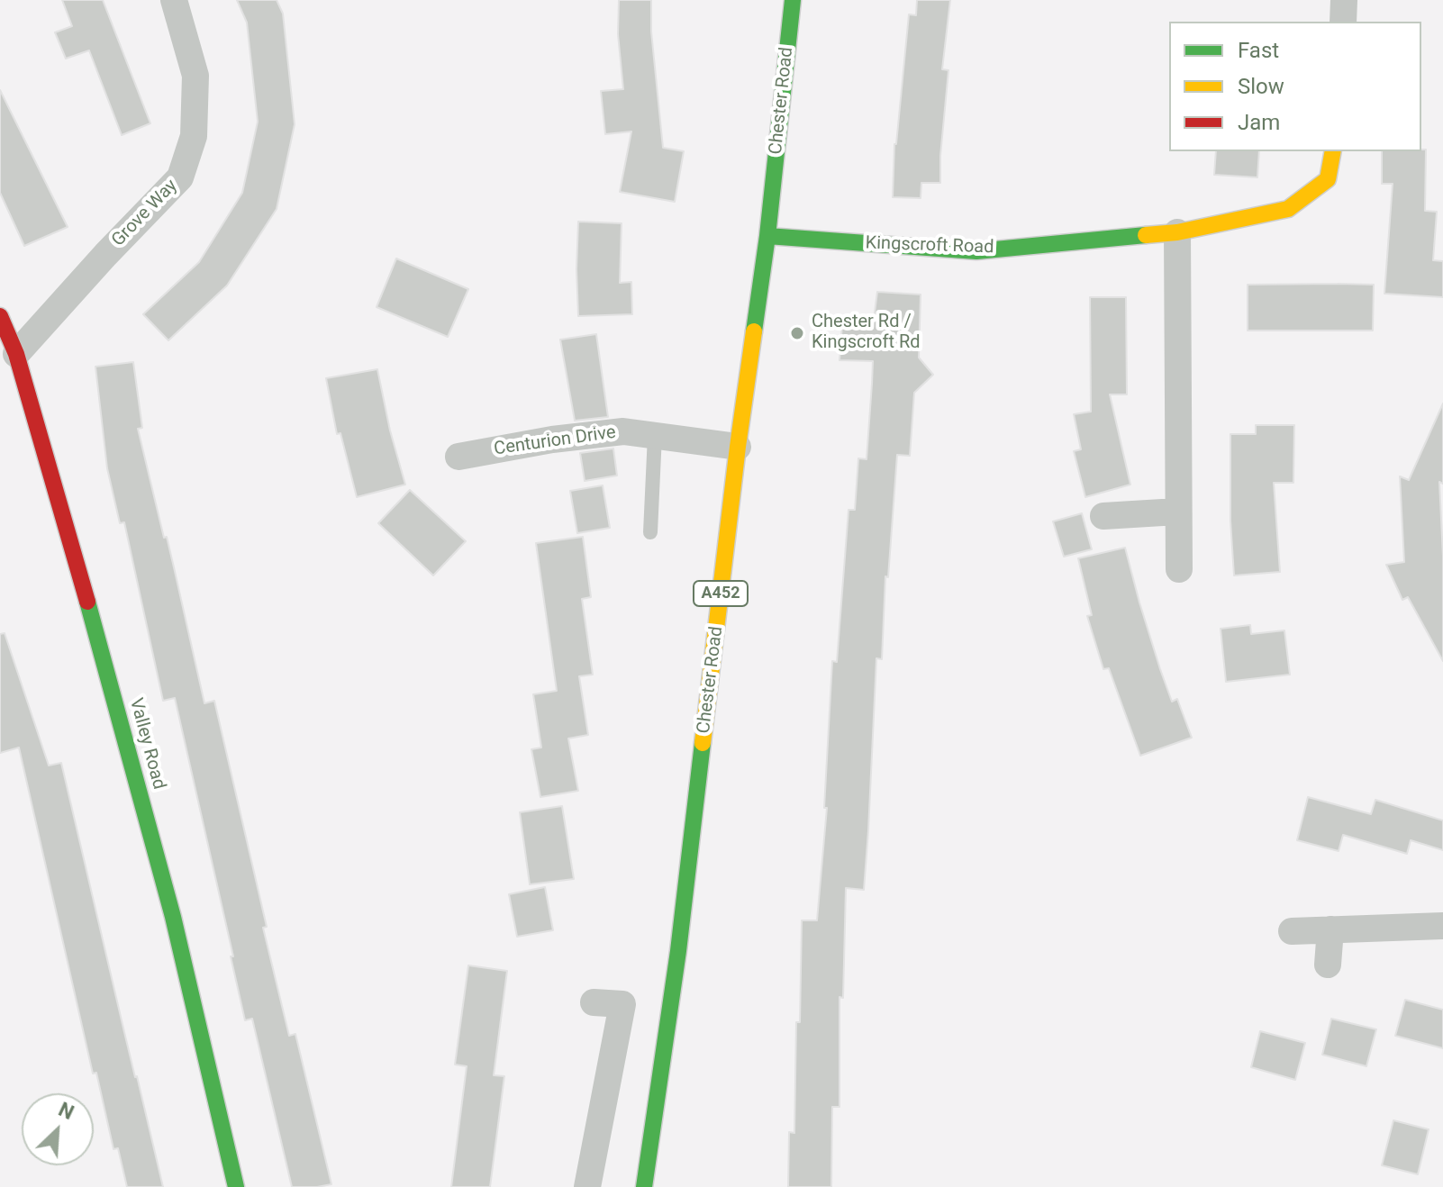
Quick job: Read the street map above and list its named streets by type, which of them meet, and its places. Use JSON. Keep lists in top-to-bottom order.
{
  "streets": {
    "main road": [
      "Chester Road",
      "Kingscroft Road",
      "A452",
      "Valley Road"
    ],
    "street": ["Grove Way", "Centurion Drive"]
  },
  "crossings": [
    ["Chester Road", "Kingscroft Road"],
    ["Chester Road", "Centurion Drive"],
    ["Grove Way", "Valley Road"]
  ],
  "places": ["Chester Rd / Kingscroft Rd"],
  "legend": ["Fast", "Slow", "Jam"],
  "north": "top right"
}
